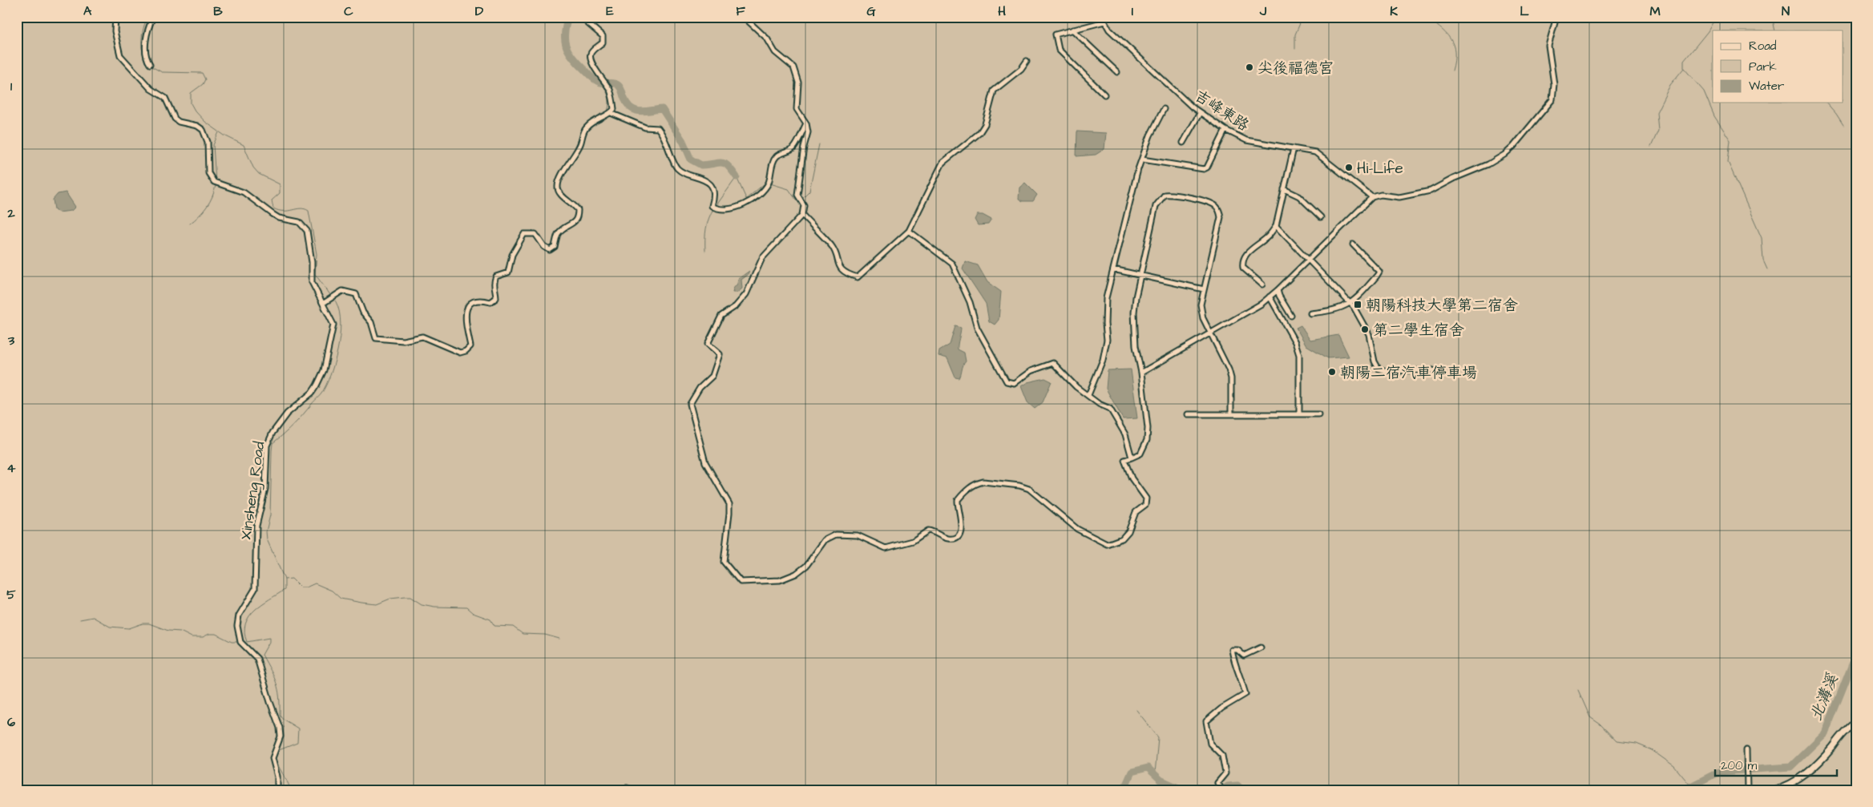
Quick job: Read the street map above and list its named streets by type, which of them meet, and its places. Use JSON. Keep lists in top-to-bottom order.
{
  "streets": {
    "street": ["吉峰東路", "Xinsheng Road"]
  },
  "water": ["北溝溪"],
  "places": {
    "other": [
      "尖後福德宮",
      "Hi-Life",
      "第二學生宿舍",
      "朝陽二宿汽車停車場"
    ],
    "transit": ["朝陽科技大學第二宿舍"]
  },
  "legend": ["Road", "Park", "Water"],
  "scale_bar": "200 m",
  "grid": {
    "columns": [
      "A",
      "B",
      "C",
      "D",
      "E",
      "F",
      "G",
      "H",
      "I",
      "J",
      "K",
      "L",
      "M",
      "N"
    ],
    "rows": [
      "1",
      "2",
      "3",
      "4",
      "5",
      "6"
    ]
  }
}
